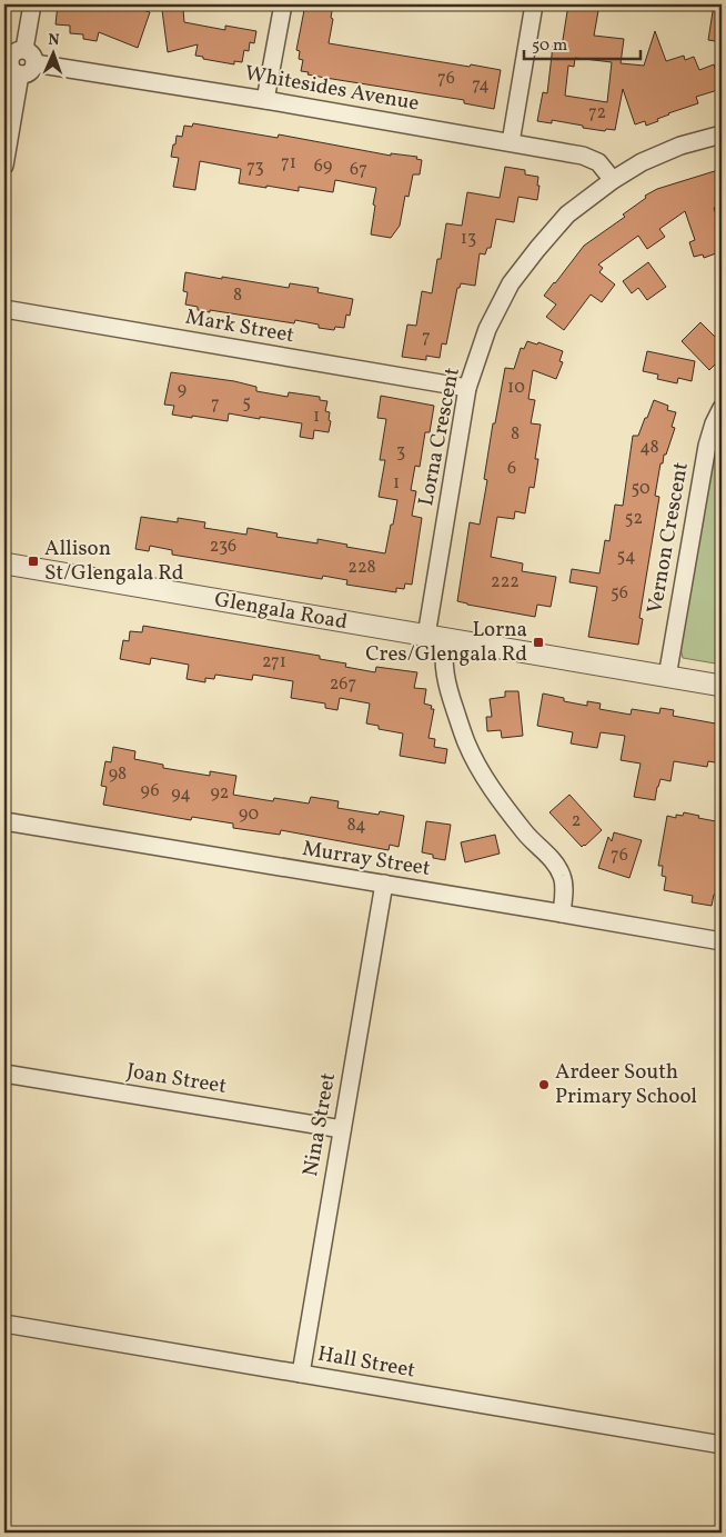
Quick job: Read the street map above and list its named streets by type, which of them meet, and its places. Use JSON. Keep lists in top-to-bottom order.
{
  "streets": {
    "street": [
      "Whitesides Avenue",
      "Mark Street",
      "Lorna Crescent",
      "Vernon Crescent",
      "Glengala Road",
      "Murray Street",
      "Joan Street",
      "Nina Street",
      "Hall Street"
    ]
  },
  "crossings": [
    ["Whitesides Avenue", "Lorna Crescent"],
    ["Mark Street", "Lorna Crescent"],
    ["Lorna Crescent", "Glengala Road"],
    ["Lorna Crescent", "Murray Street"],
    ["Vernon Crescent", "Glengala Road"],
    ["Murray Street", "Nina Street"],
    ["Joan Street", "Nina Street"],
    ["Nina Street", "Hall Street"]
  ],
  "places": {
    "transit": ["Allison St/Glengala Rd", "Lorna Cres/Glengala Rd"],
    "other": ["Ardeer South Primary School"]
  },
  "house_numbers": [
    "76",
    "74",
    "72",
    "71",
    "69",
    "73",
    "67",
    "13",
    "8",
    "7",
    "10",
    "9",
    "5",
    "7",
    "1",
    "8",
    "48",
    "3",
    "6",
    "1",
    "50",
    "52",
    "236",
    "54",
    "228",
    "222",
    "56",
    "271",
    "267",
    "98",
    "96",
    "92",
    "94",
    "90",
    "2",
    "84",
    "76"
  ],
  "scale_bar": "50 m",
  "north": "top"
}
